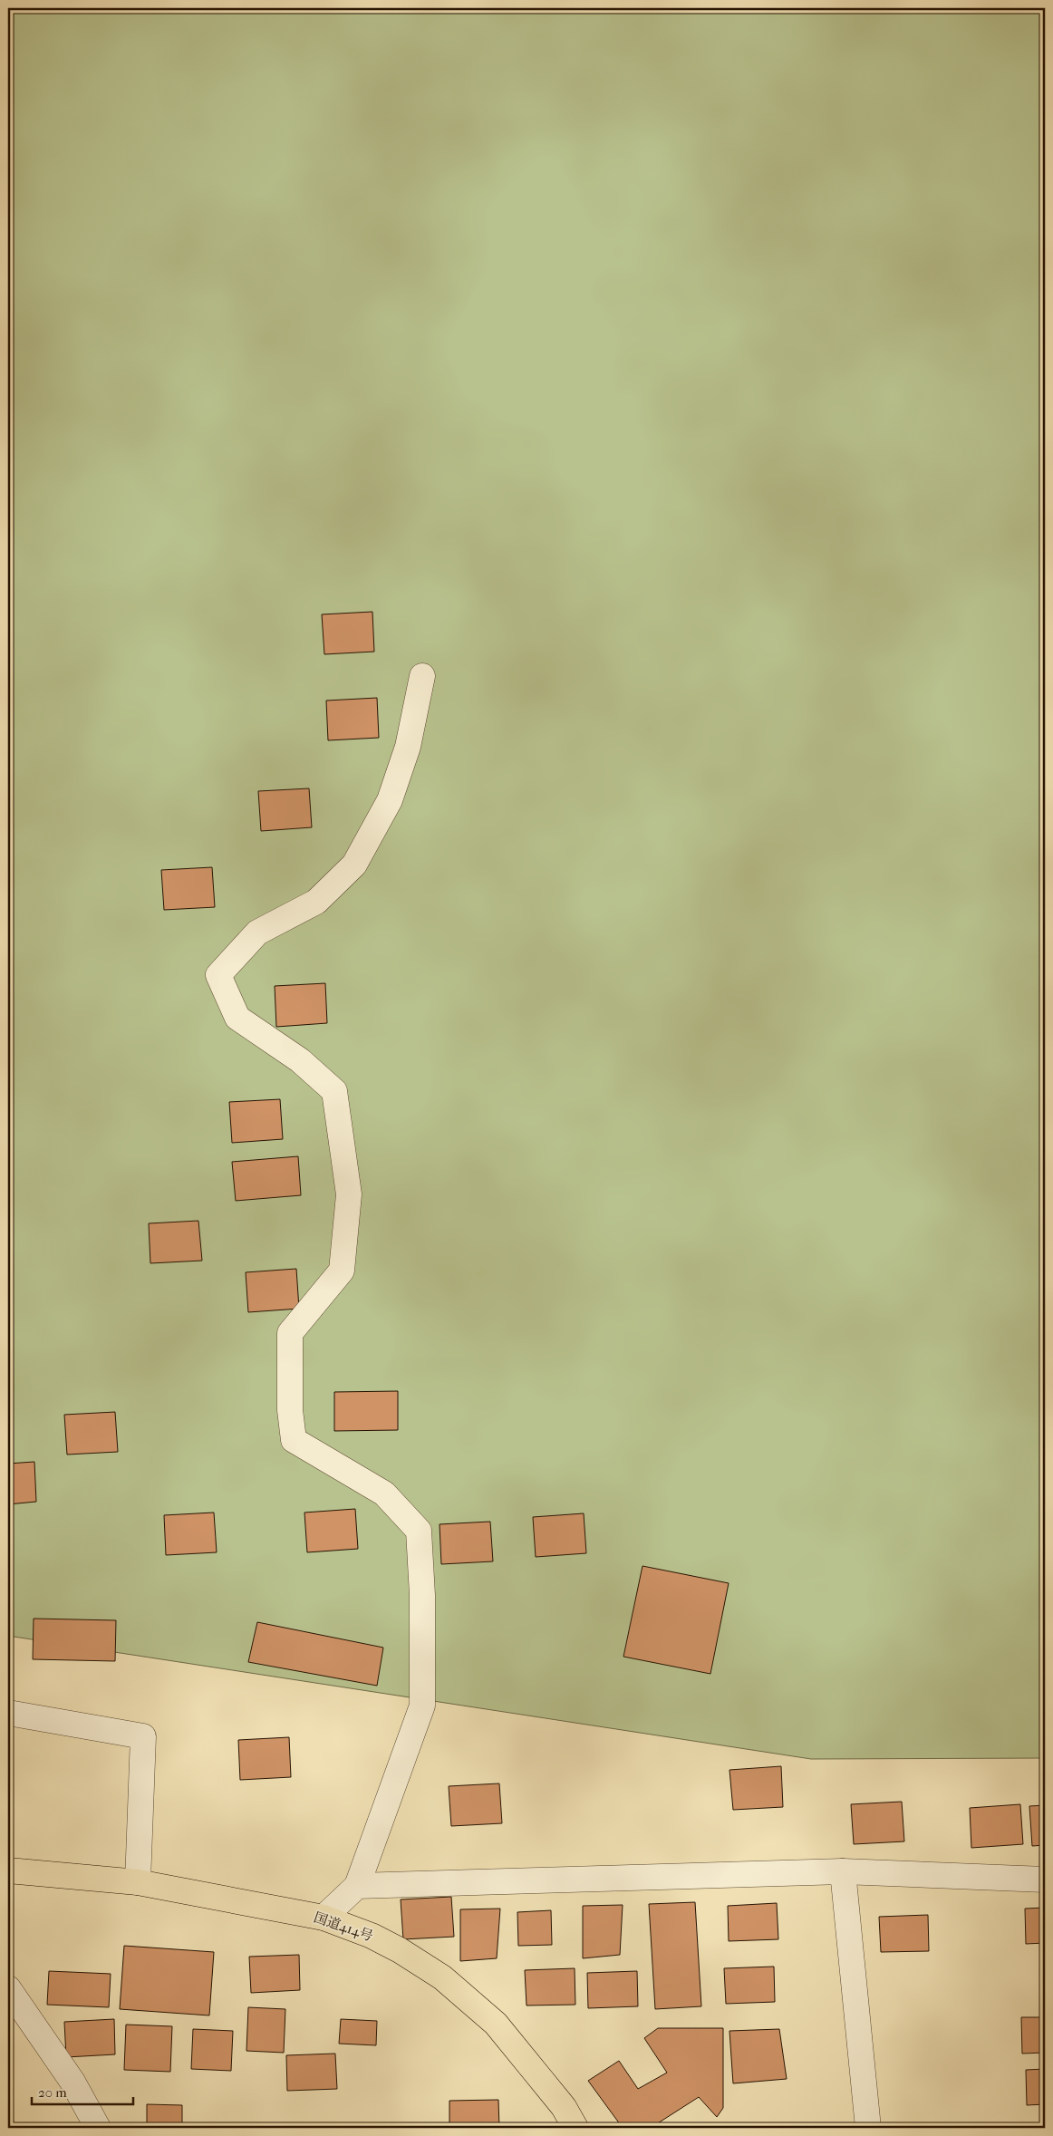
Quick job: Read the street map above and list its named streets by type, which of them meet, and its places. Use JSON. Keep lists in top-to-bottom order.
{
  "streets": {
    "highway": ["国道414号"]
  },
  "scale_bar": "20 m"
}
